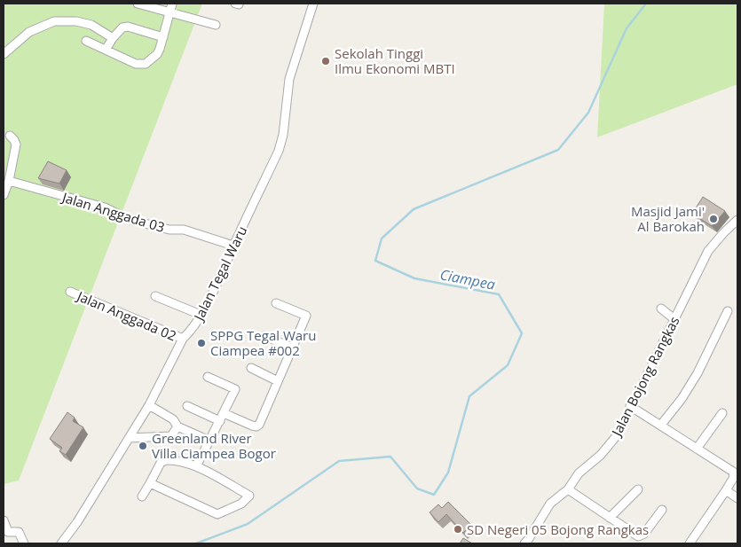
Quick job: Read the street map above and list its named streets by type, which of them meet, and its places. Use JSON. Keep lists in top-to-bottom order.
{
  "streets": {
    "street": [
      "Jalan Anggada 03",
      "Jalan Tegal Waru",
      "Jalan Anggada 02",
      "Jalan Bojong Rangkas"
    ]
  },
  "crossings": [
    ["Jalan Anggada 03", "Jalan Tegal Waru"],
    ["Jalan Tegal Waru", "Jalan Anggada 02"]
  ],
  "water": ["Ciampea"],
  "places": [
    "Sekolah Tinggi Ilmu Ekonomi MBTI",
    "Masjid Jami' Al Barokah",
    "SPPG Tegal Waru Ciampea #002",
    "Greenland River Villa Ciampea Bogor",
    "SD Negeri 05 Bojong Rangkas"
  ]
}
